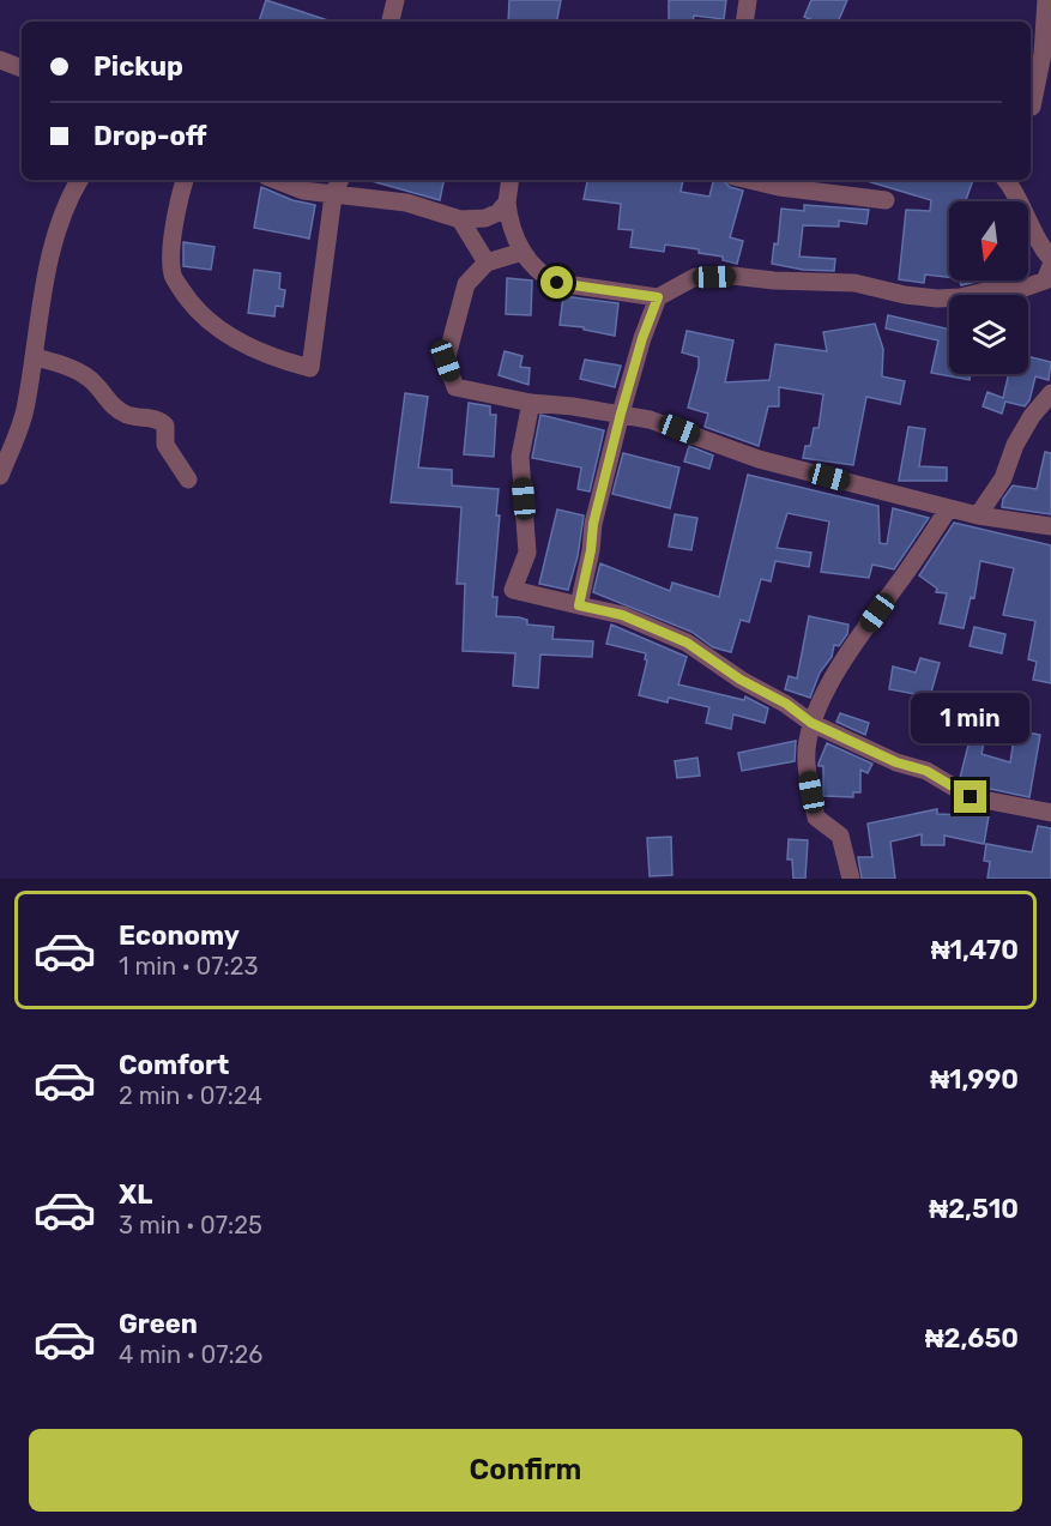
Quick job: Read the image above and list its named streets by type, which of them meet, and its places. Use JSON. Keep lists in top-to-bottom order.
{
  "north": "bottom",
  "page": {
    "banner": ["Pickup", "Drop-off"],
    "bubble": "1 min",
    "list": [
      {
        "name": "Economy",
        "note": "1 min · 07:23",
        "value": "₦1,470"
      },
      {
        "name": "Comfort",
        "note": "2 min · 07:24",
        "value": "₦1,990"
      },
      {
        "name": "XL",
        "note": "3 min · 07:25",
        "value": "₦2,510"
      },
      {
        "name": "Green",
        "note": "4 min · 07:26",
        "value": "₦2,650"
      }
    ],
    "buttons": "Confirm"
  }
}
